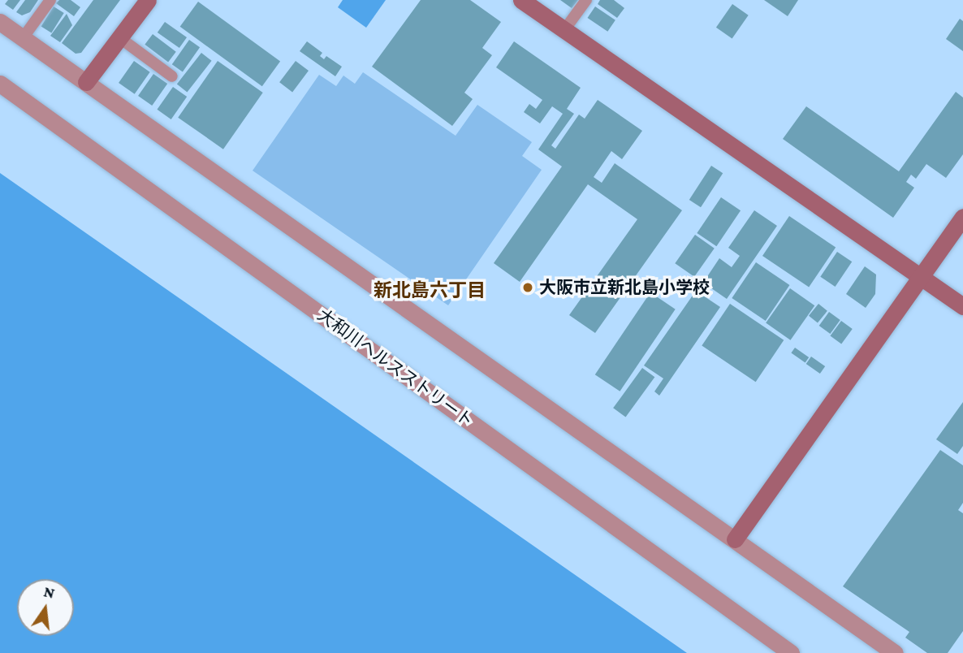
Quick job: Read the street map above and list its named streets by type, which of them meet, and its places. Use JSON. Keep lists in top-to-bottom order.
{
  "streets": {
    "street": ["大和川ヘルスストリート"]
  },
  "districts": ["新北島六丁目"],
  "places": ["大阪市立新北島小学校"],
  "north": "top"
}
